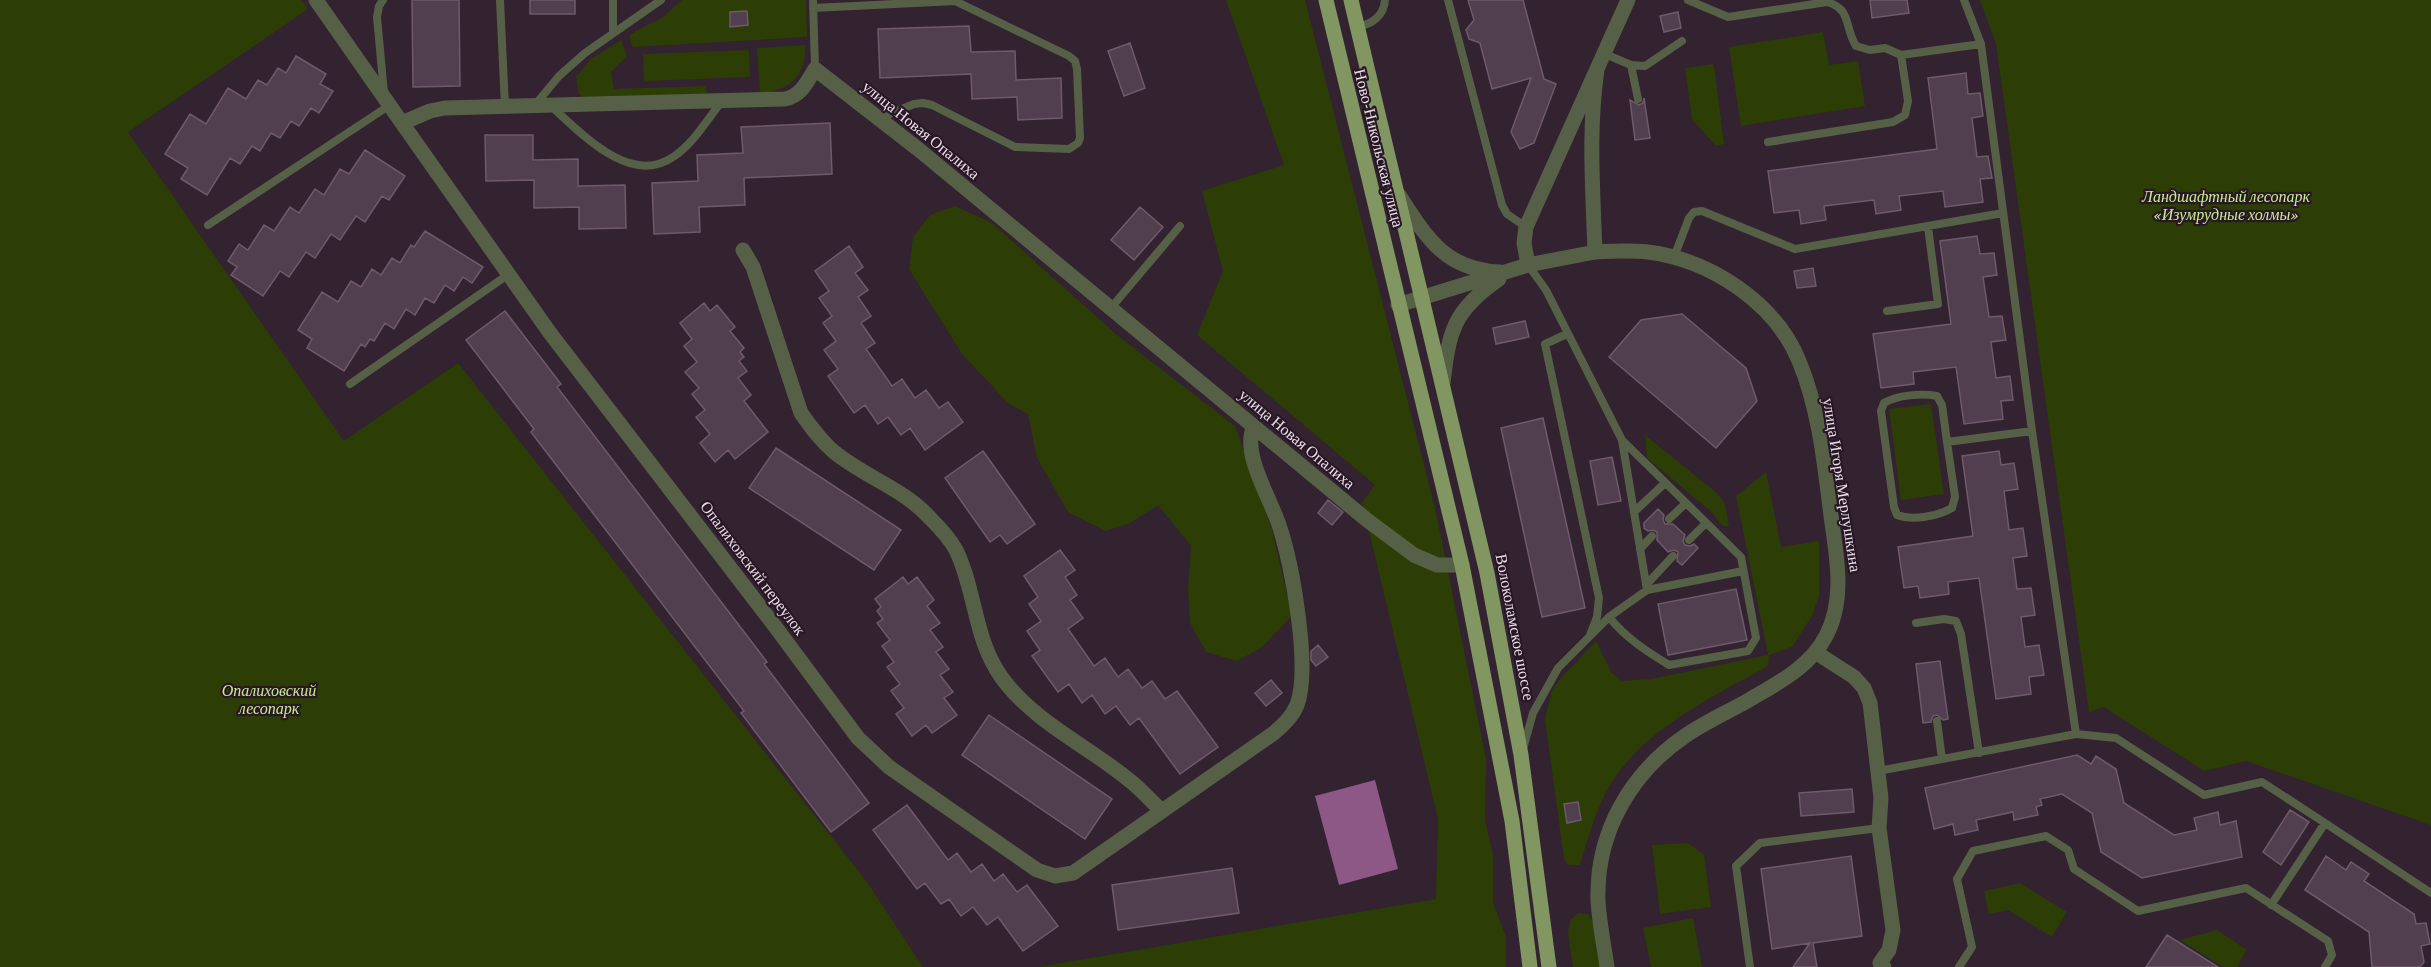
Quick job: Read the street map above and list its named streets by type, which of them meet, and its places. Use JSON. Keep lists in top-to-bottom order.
{
  "streets": {
    "main road": ["Ново-Никольская улица", "Волоколамское шоссе"],
    "street": ["улица Новая Опалиха", "улица Игоря Мерлушкина", "Опалиховский переулок"]
  },
  "crossings": [
    ["улица Новая Опалиха", "Опалиховский переулок"],
    ["Ново-Никольская улица", "Волоколамское шоссе"]
  ],
  "parks": ["Ландшафтный лесопарк «Изумрудные холмы»", "Опалиховский лесопарк"]
}
